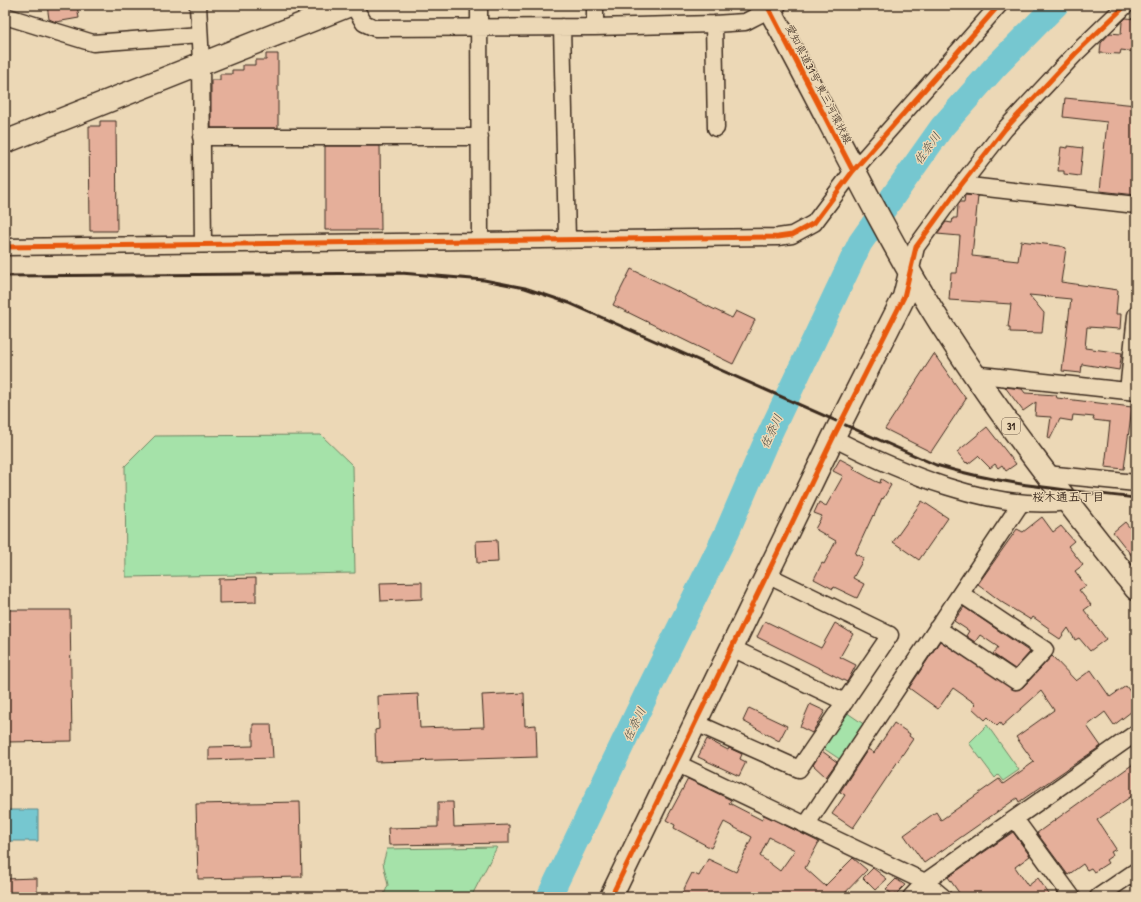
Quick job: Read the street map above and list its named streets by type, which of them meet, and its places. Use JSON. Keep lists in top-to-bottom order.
{
  "streets": {
    "street": ["愛知県道31号 東三河環状線", "31"]
  },
  "districts": ["桜木通五丁目"],
  "water": ["佐奈川"]
}
